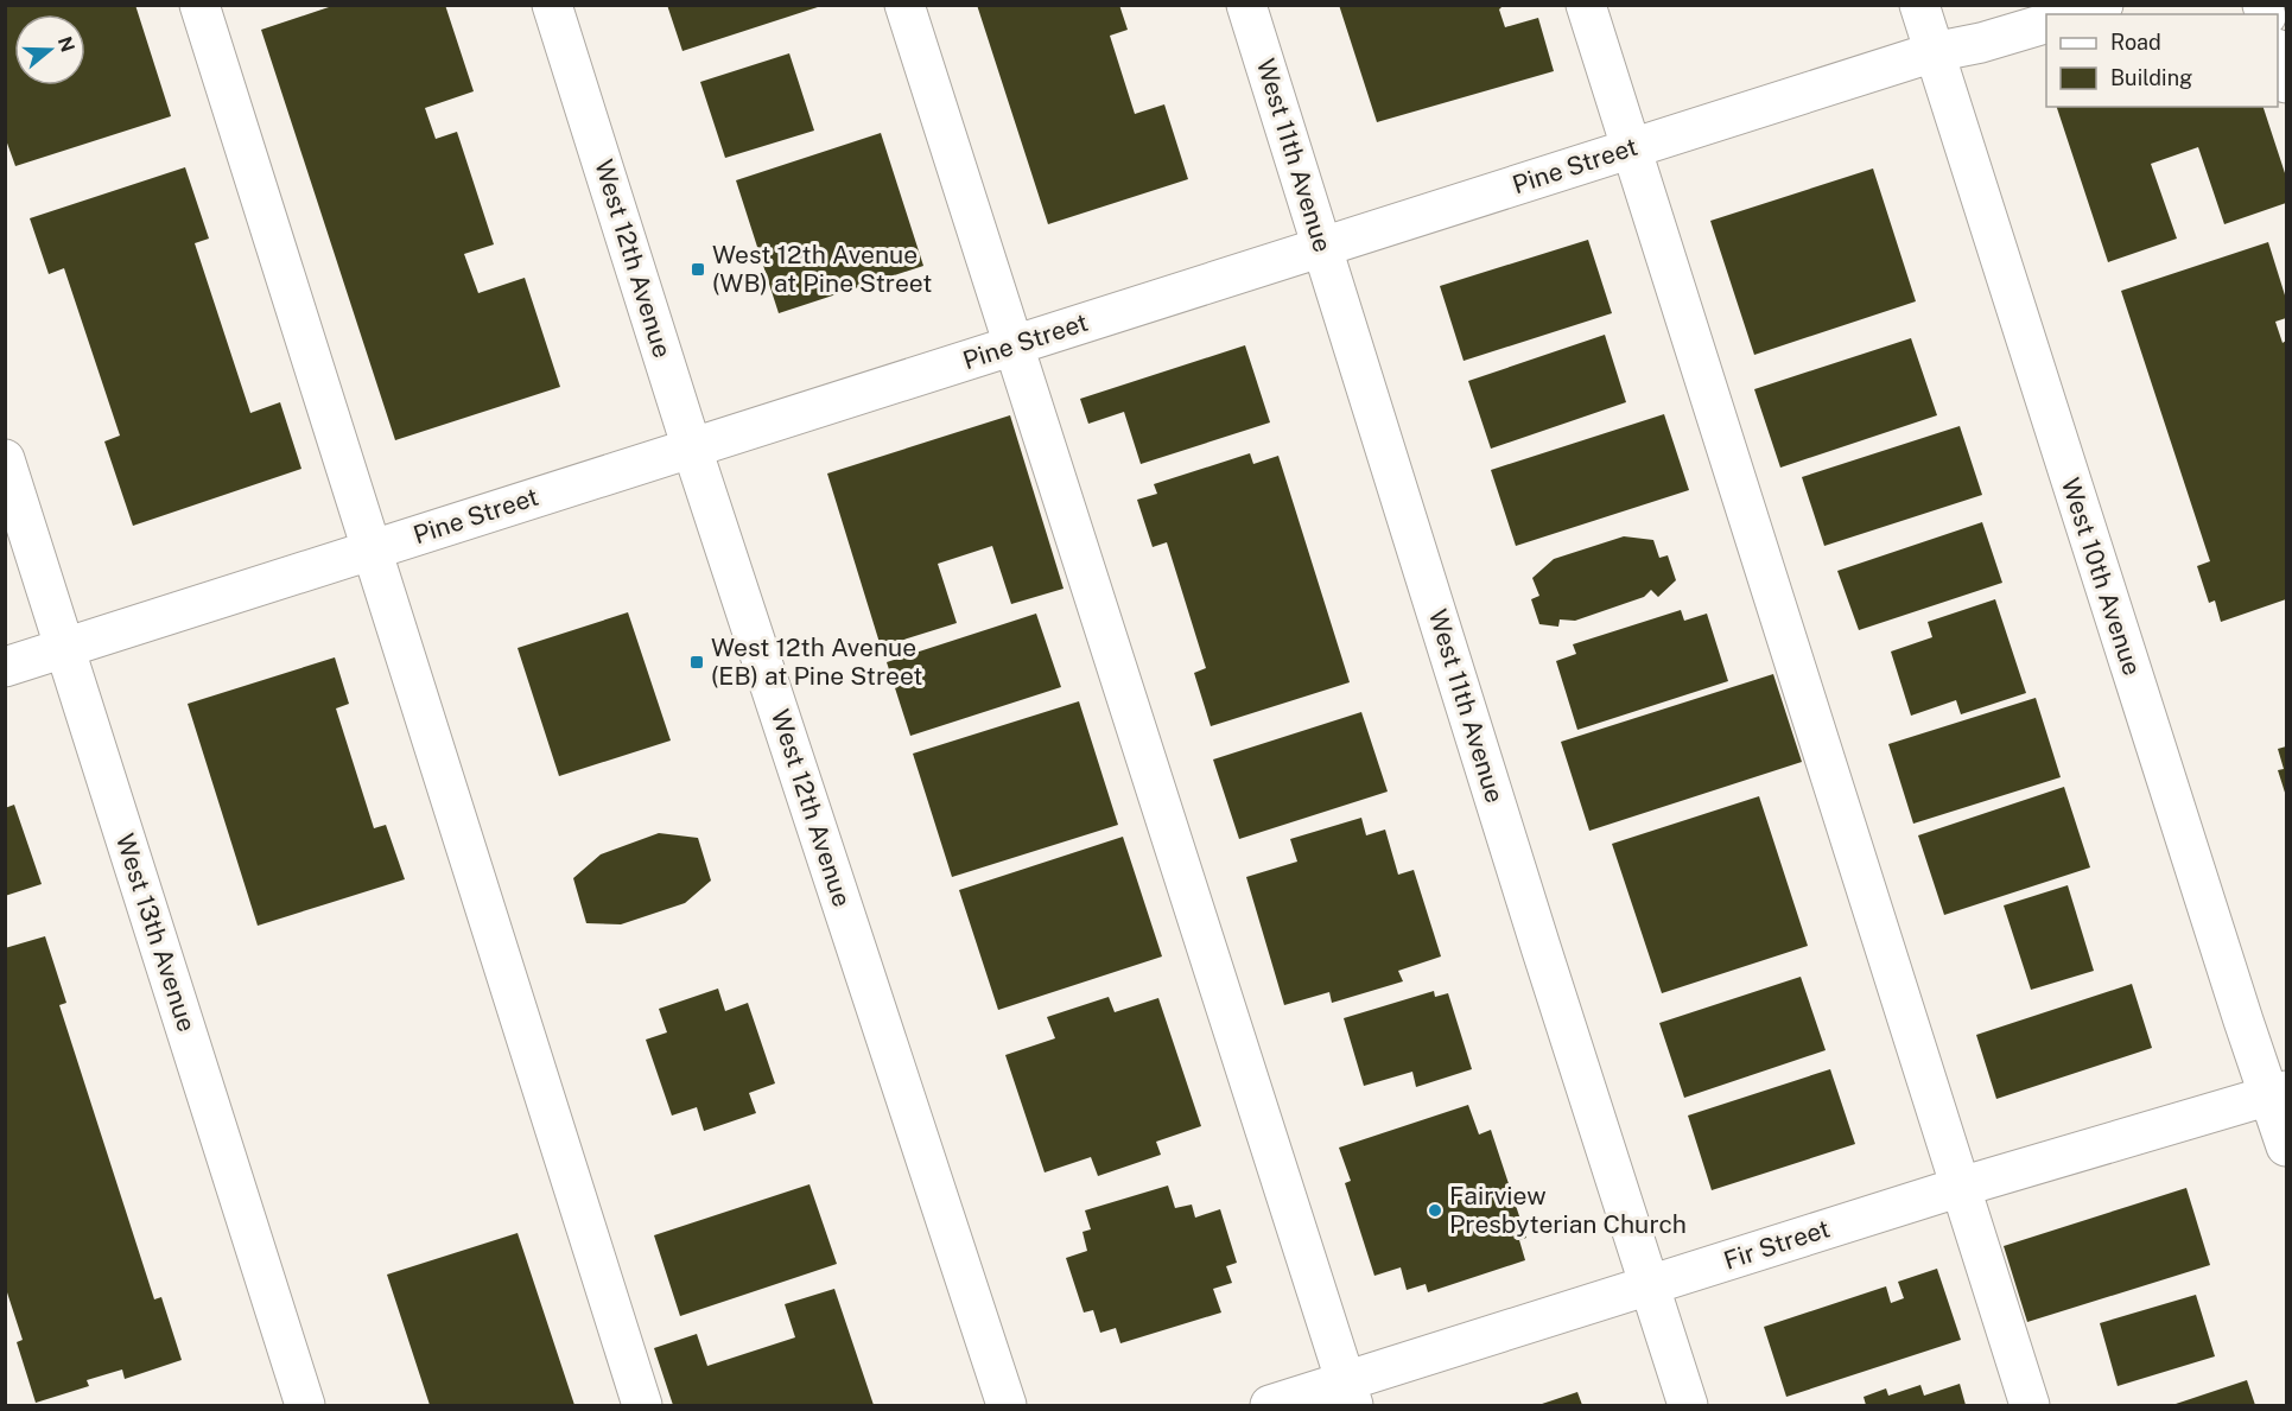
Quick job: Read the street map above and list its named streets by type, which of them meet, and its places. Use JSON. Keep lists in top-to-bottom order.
{
  "streets": {
    "street": [
      "West 11th Avenue",
      "Pine Street",
      "West 12th Avenue",
      "West 10th Avenue",
      "West 13th Avenue",
      "Fir Street"
    ]
  },
  "crossings": [
    ["West 11th Avenue", "Pine Street"],
    ["West 11th Avenue", "Fir Street"],
    ["Pine Street", "West 12th Avenue"],
    ["Pine Street", "West 10th Avenue"],
    ["Pine Street", "West 13th Avenue"],
    ["West 10th Avenue", "Fir Street"]
  ],
  "places": {
    "transit": ["West 12th Avenue (WB) at Pine Street", "West 12th Avenue (EB) at Pine Street"],
    "other": ["Fairview Presbyterian Church"]
  },
  "legend": ["Road", "Building"],
  "north": "right"
}
